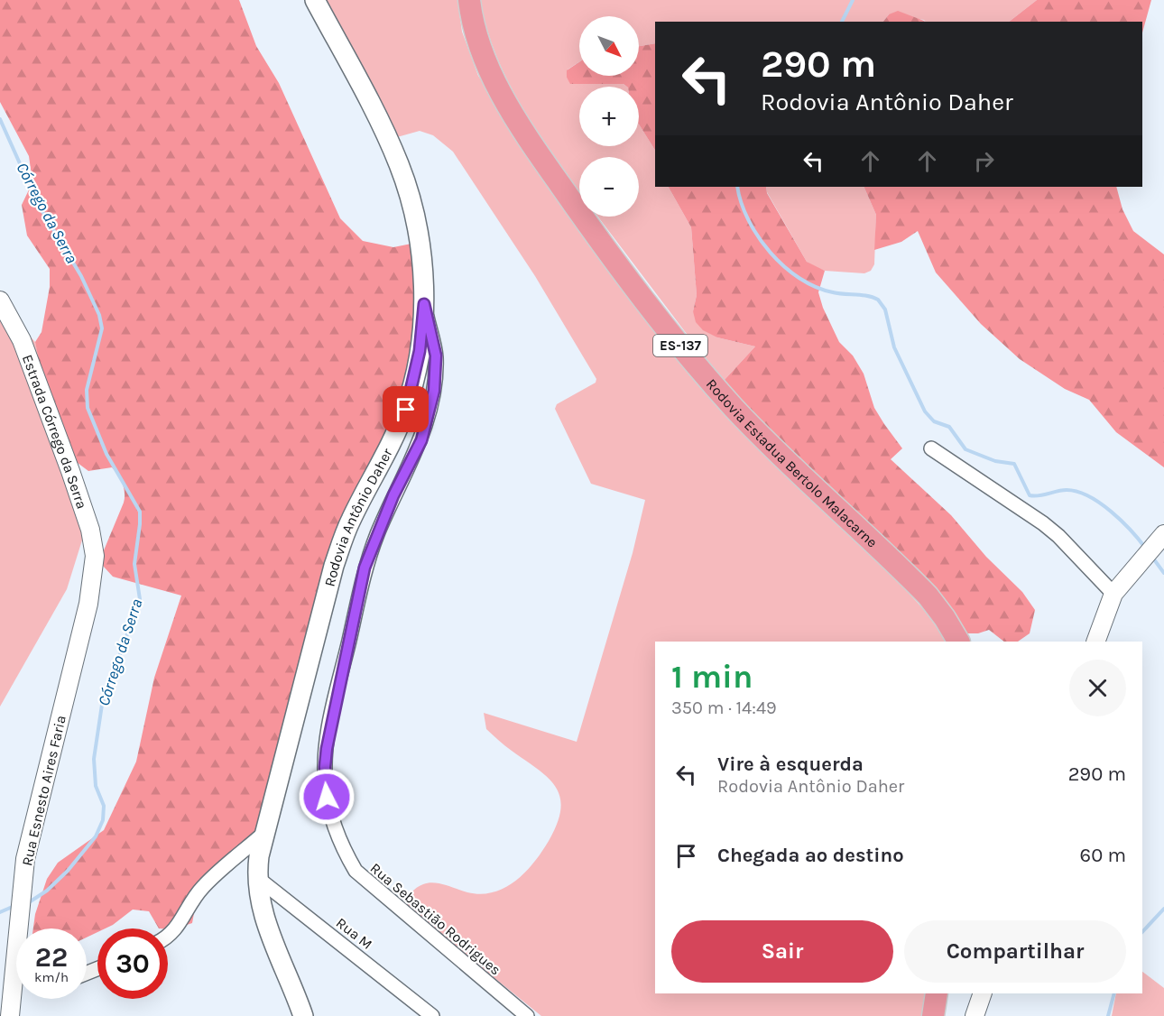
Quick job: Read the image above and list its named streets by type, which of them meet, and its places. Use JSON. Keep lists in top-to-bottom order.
{
  "streets": {
    "main road": ["ES-137", "Rodovia Estadua Bertolo Malacarne", "Rodovia Antônio Daher"],
    "street": [
      "Estrada Córrego da Serra",
      "Rua Esnesto Aires Faria",
      "Rua Sebastião Rodrigues",
      "Rua M"
    ]
  },
  "crossings": [
    ["Estrada Córrego da Serra", "Rua Esnesto Aires Faria"],
    ["Rodovia Antônio Daher", "Rua Sebastião Rodrigues"],
    ["Rodovia Antônio Daher", "Rua M"]
  ],
  "water": ["Córrego da Serra"],
  "north": "bottom right",
  "page": {
    "map_buttons": ["+", "−"],
    "turn": ["290 m", "Rodovia Antônio Daher"],
    "heading": ["1 min", "350 m · 14:49"],
    "list": [
      {
        "name": "Vire à esquerda",
        "note": "Rodovia Antônio Daher",
        "value": "290 m"
      },
      {
        "name": "Chegada ao destino",
        "value": "60 m"
      }
    ],
    "buttons": ["Sair", "Compartilhar"],
    "speed": "22 km/h",
    "limit": "30"
  }
}
